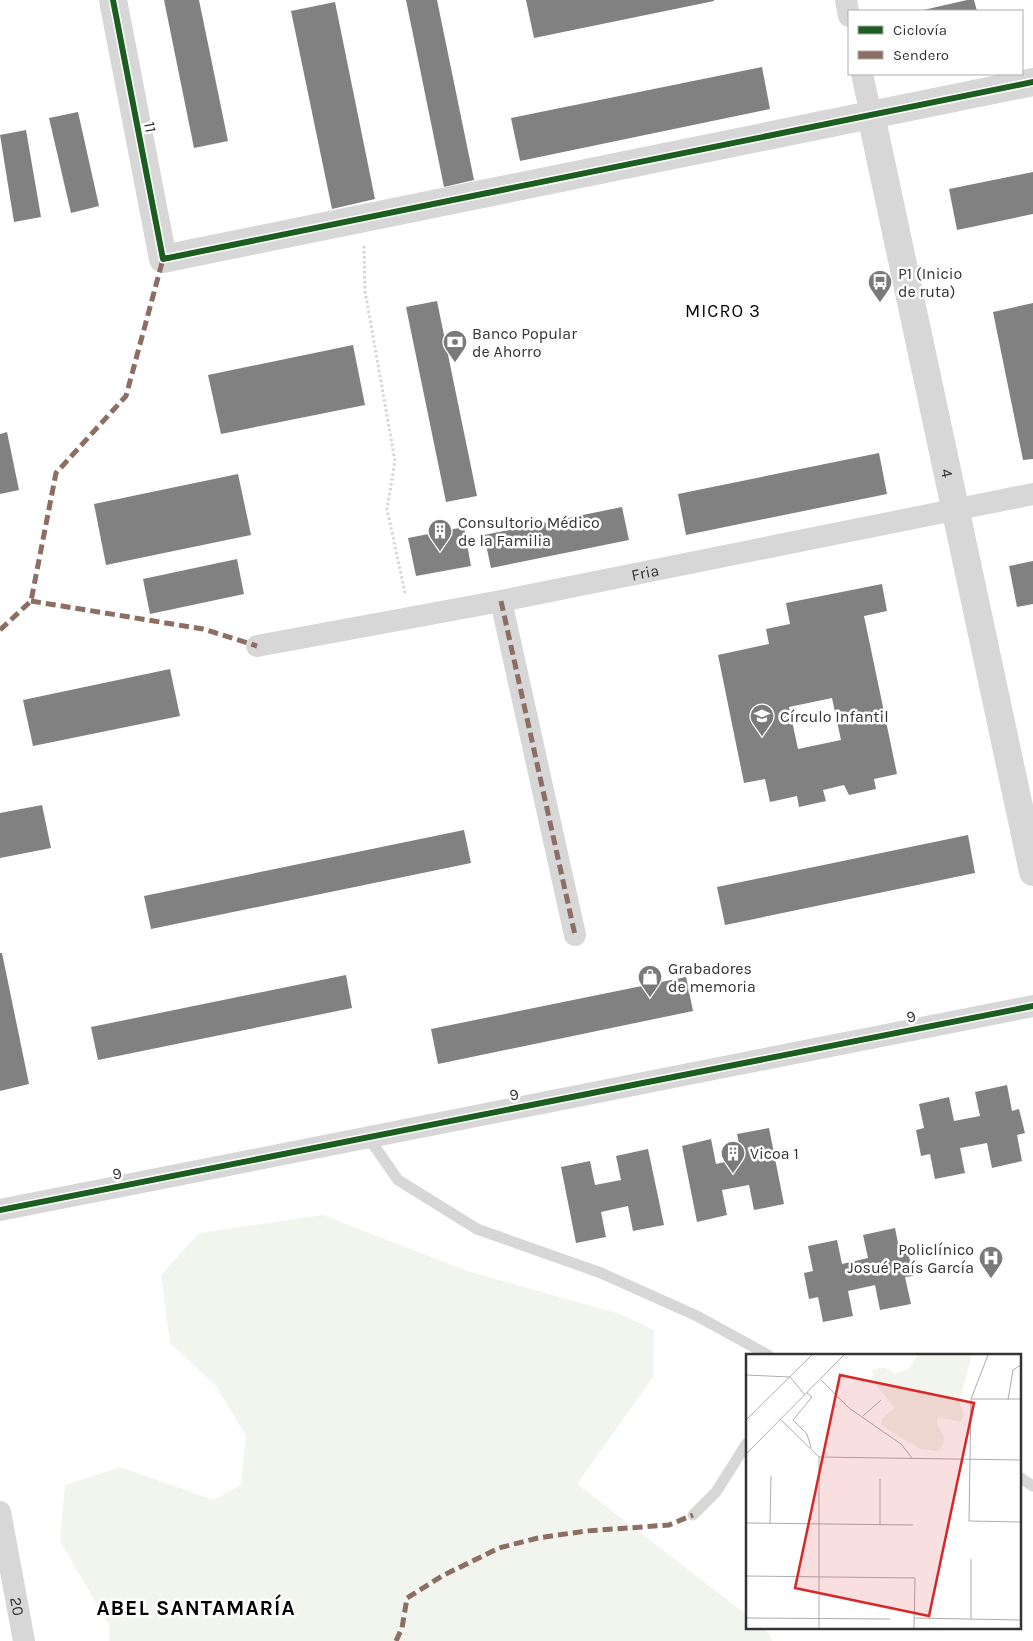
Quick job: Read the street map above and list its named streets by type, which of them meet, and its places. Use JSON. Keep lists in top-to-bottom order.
{
  "streets": {
    "street": [
      "11",
      "4",
      "Fria",
      "9",
      "20"
    ]
  },
  "crossings": [
    ["4", "Fria"]
  ],
  "districts": ["MICRO 3", "ABEL SANTAMARÍA"],
  "places": {
    "bus stop": ["P1 (Inicio de ruta)"],
    "bank": ["Banco Popular de Ahorro"],
    "building": ["Consultorio Médico de la Familia", "Vicoa 1"],
    "school or university": ["Círculo Infantil"],
    "shop": ["Grabadores de memoria"],
    "hospital": ["Policlínico Josué País García"]
  },
  "legend": ["Ciclovía", "Sendero"]
}
